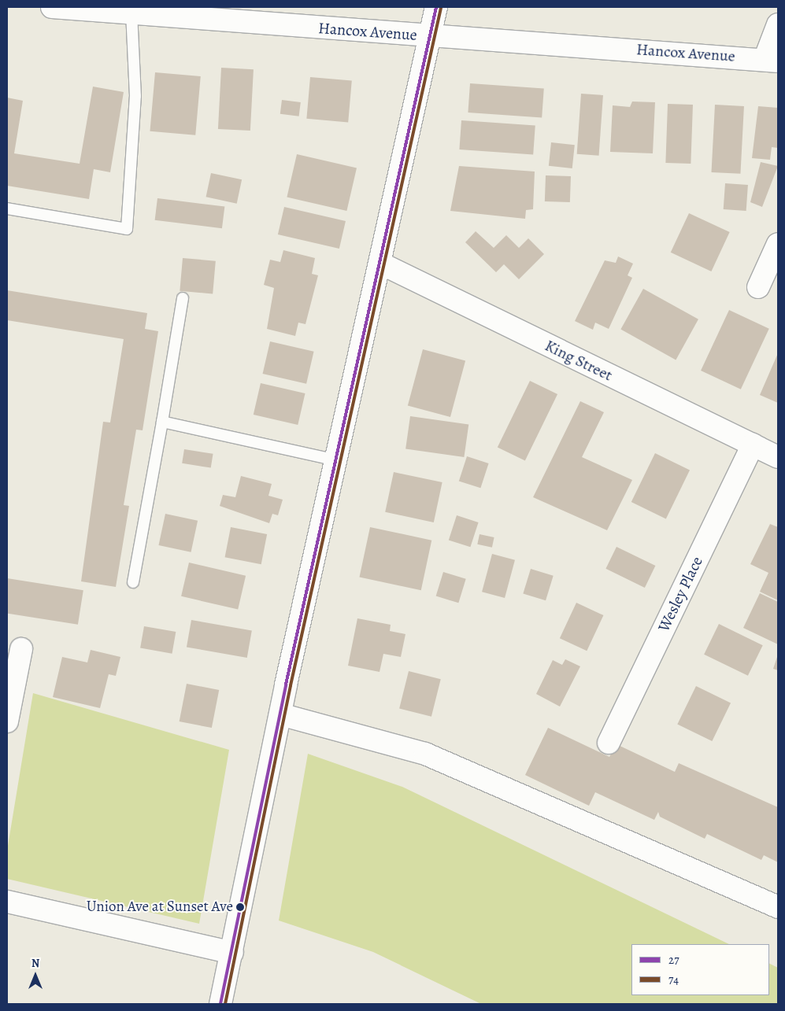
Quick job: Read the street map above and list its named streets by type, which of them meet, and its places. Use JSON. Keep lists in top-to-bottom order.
{
  "streets": {
    "street": ["Hancox Avenue", "King Street", "Wesley Place"]
  },
  "crossings": [
    ["King Street", "Wesley Place"]
  ],
  "places": ["Union Ave at Sunset Ave"],
  "lines": ["transit line 27", "transit line 74"],
  "legend": ["27", "74"],
  "north": "top"
}
